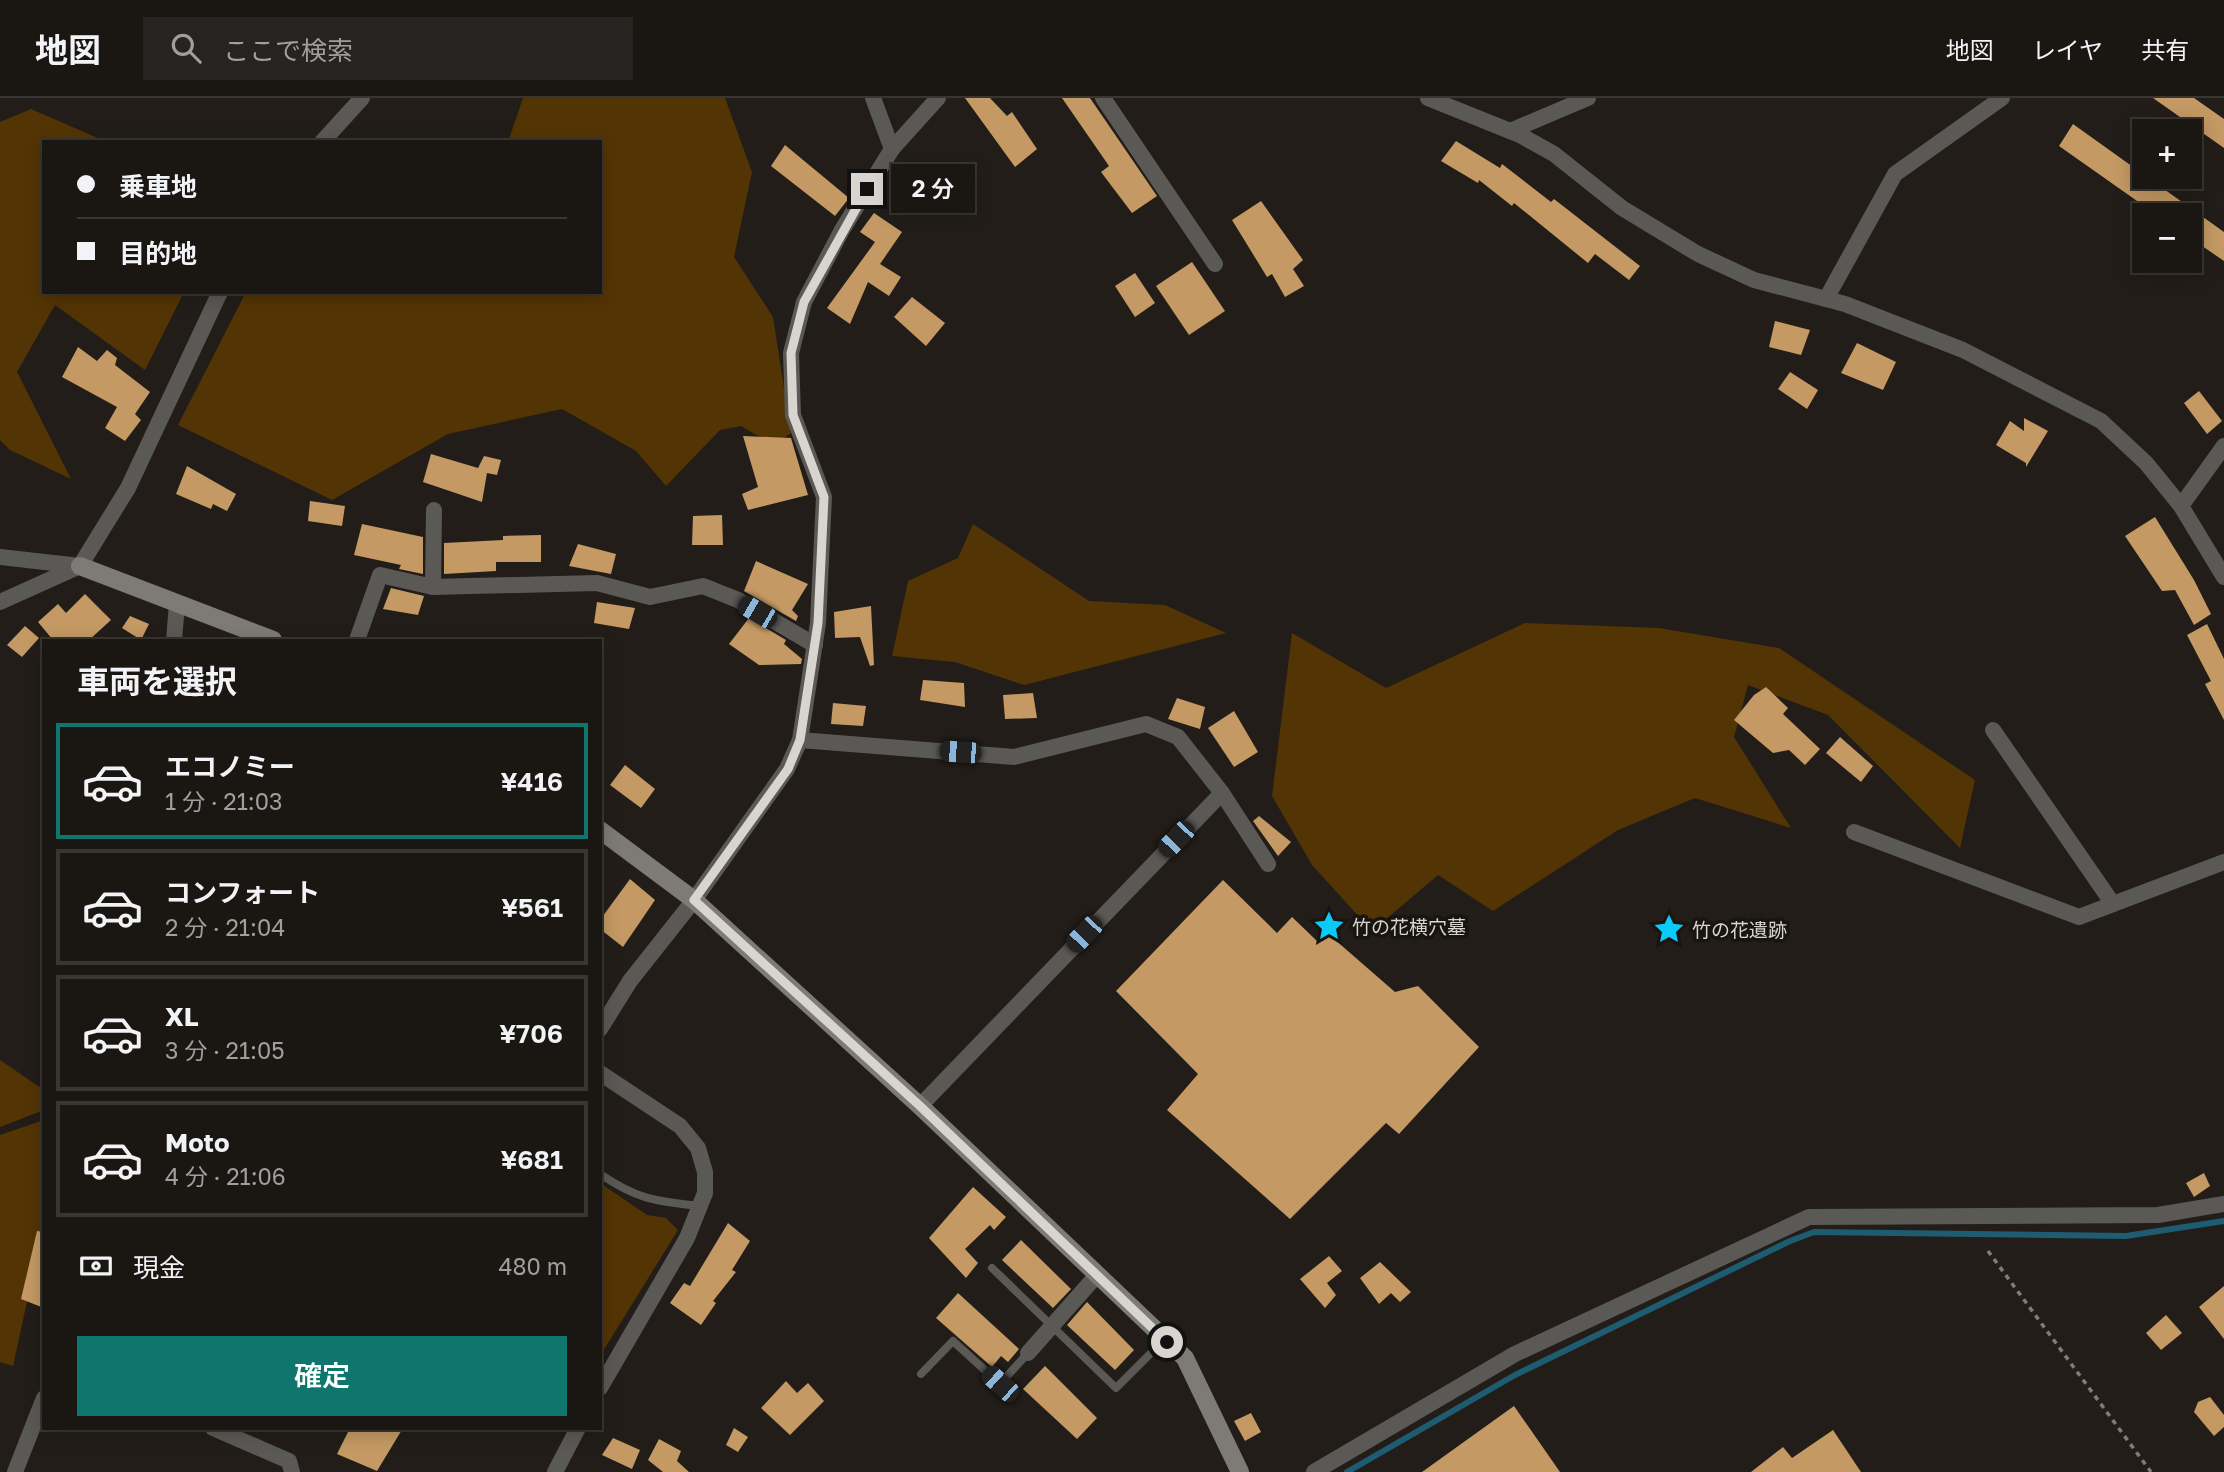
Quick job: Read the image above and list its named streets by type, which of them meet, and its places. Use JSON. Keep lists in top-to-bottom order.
{
  "places": {
    "place": ["竹の花横穴墓", "竹の花遺跡"]
  },
  "page": {
    "header": "地図",
    "search": "ここで検索",
    "nav": ["地図", "レイヤ", "共有"],
    "map_buttons": ["+", "−"],
    "banner": ["乗車地", "目的地"],
    "bubble": "2 分",
    "heading": "車両を選択",
    "list": [
      {
        "name": "エコノミー",
        "note": "1 分 · 21:03",
        "value": "¥416"
      },
      {
        "name": "コンフォート",
        "note": "2 分 · 21:04",
        "value": "¥561"
      },
      {
        "name": "XL",
        "note": "3 分 · 21:05",
        "value": "¥706"
      },
      {
        "name": "Moto",
        "note": "4 分 · 21:06",
        "value": "¥681"
      }
    ],
    "pay": ["現金", "480 m"],
    "buttons": "確定"
  }
}
